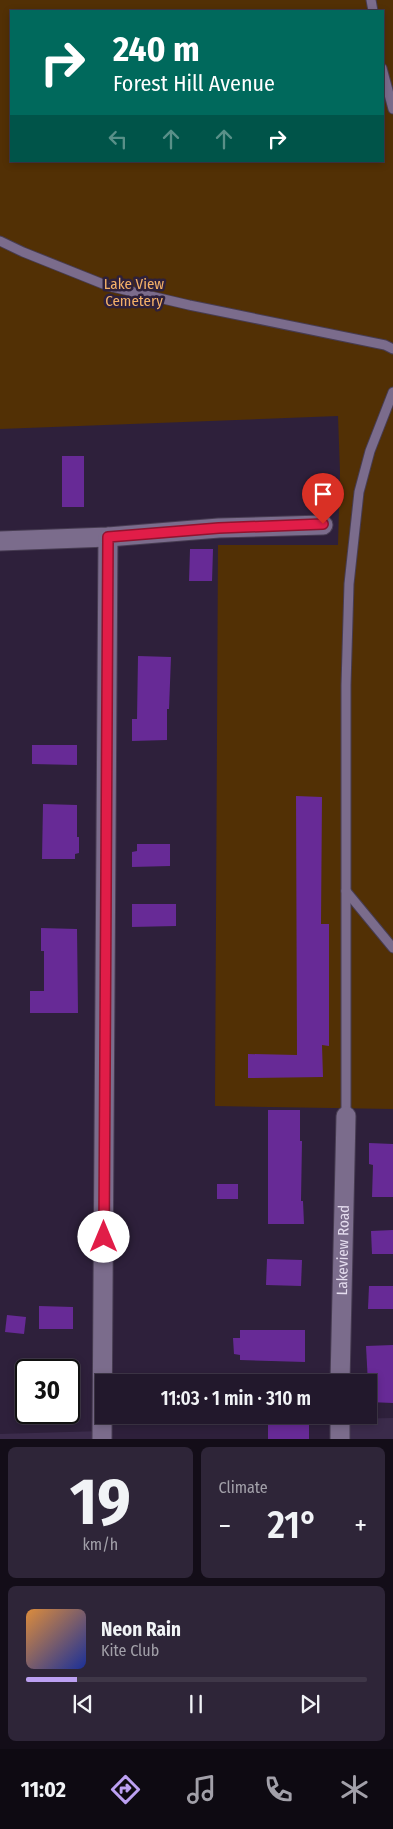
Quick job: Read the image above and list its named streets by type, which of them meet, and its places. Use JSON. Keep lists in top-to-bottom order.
{
  "streets": {
    "street": ["Lakeview Road"]
  },
  "parks": ["Lake View Cemetery"],
  "page": {
    "turn": ["240 m", "Forest Hill Avenue"],
    "limit": "30",
    "trip": "11:03 · 1 min · 310 m",
    "tile": [
      ["19", "km/h"],
      "Climate"
    ],
    "heat": ["−", "21°", "+"],
    "song": ["Neon Rain", "Kite Club"],
    "tabs": "11:02"
  }
}
